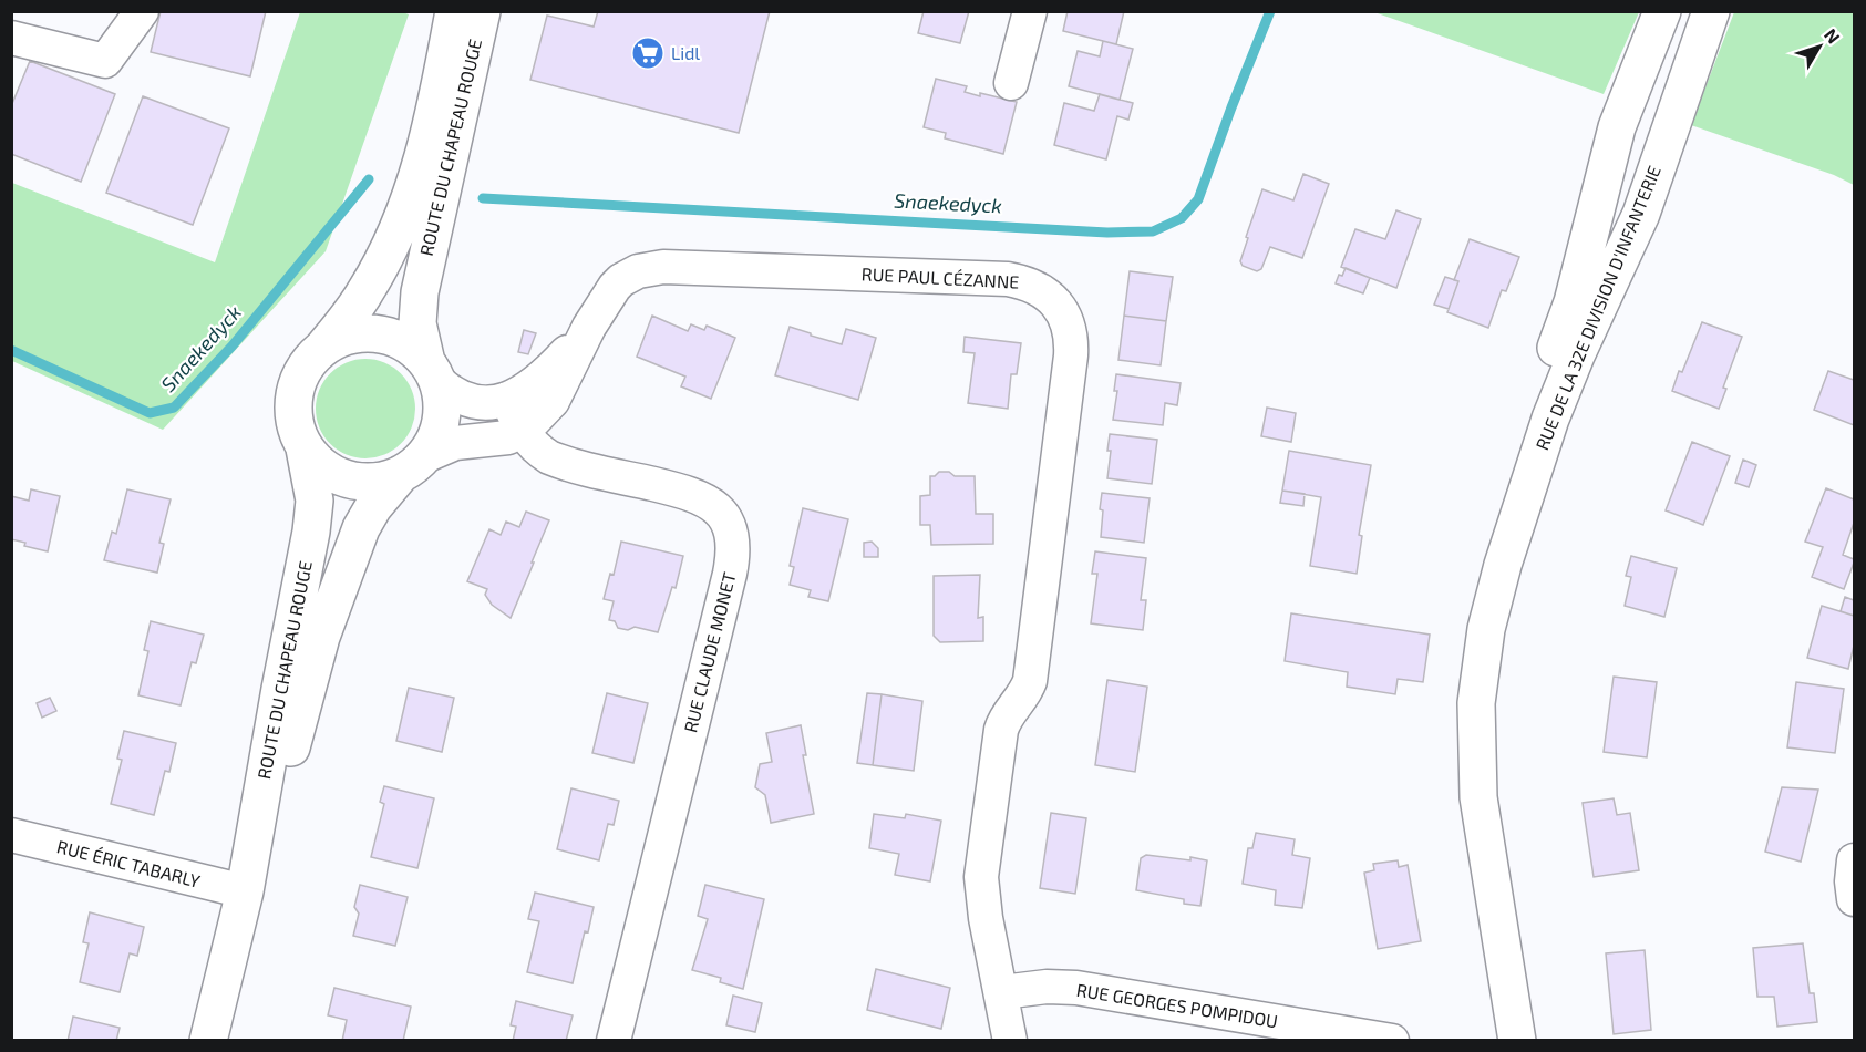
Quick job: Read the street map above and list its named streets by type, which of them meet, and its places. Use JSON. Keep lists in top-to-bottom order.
{
  "streets": {
    "street": [
      "ROUTE DU CHAPEAU ROUGE",
      "RUE PAUL CÉZANNE",
      "RUE DE LA 32E DIVISION D'INFANTERIE",
      "RUE CLAUDE MONET",
      "RUE ÉRIC TABARLY",
      "RUE GEORGES POMPIDOU"
    ]
  },
  "crossings": [
    ["ROUTE DU CHAPEAU ROUGE", "RUE PAUL CÉZANNE"],
    ["ROUTE DU CHAPEAU ROUGE", "RUE ÉRIC TABARLY"],
    ["RUE PAUL CÉZANNE", "RUE CLAUDE MONET"],
    ["RUE PAUL CÉZANNE", "RUE GEORGES POMPIDOU"]
  ],
  "water": ["Snaekedyck"],
  "places": {
    "supermarket": ["Lidl"]
  },
  "north": "top right"
}
